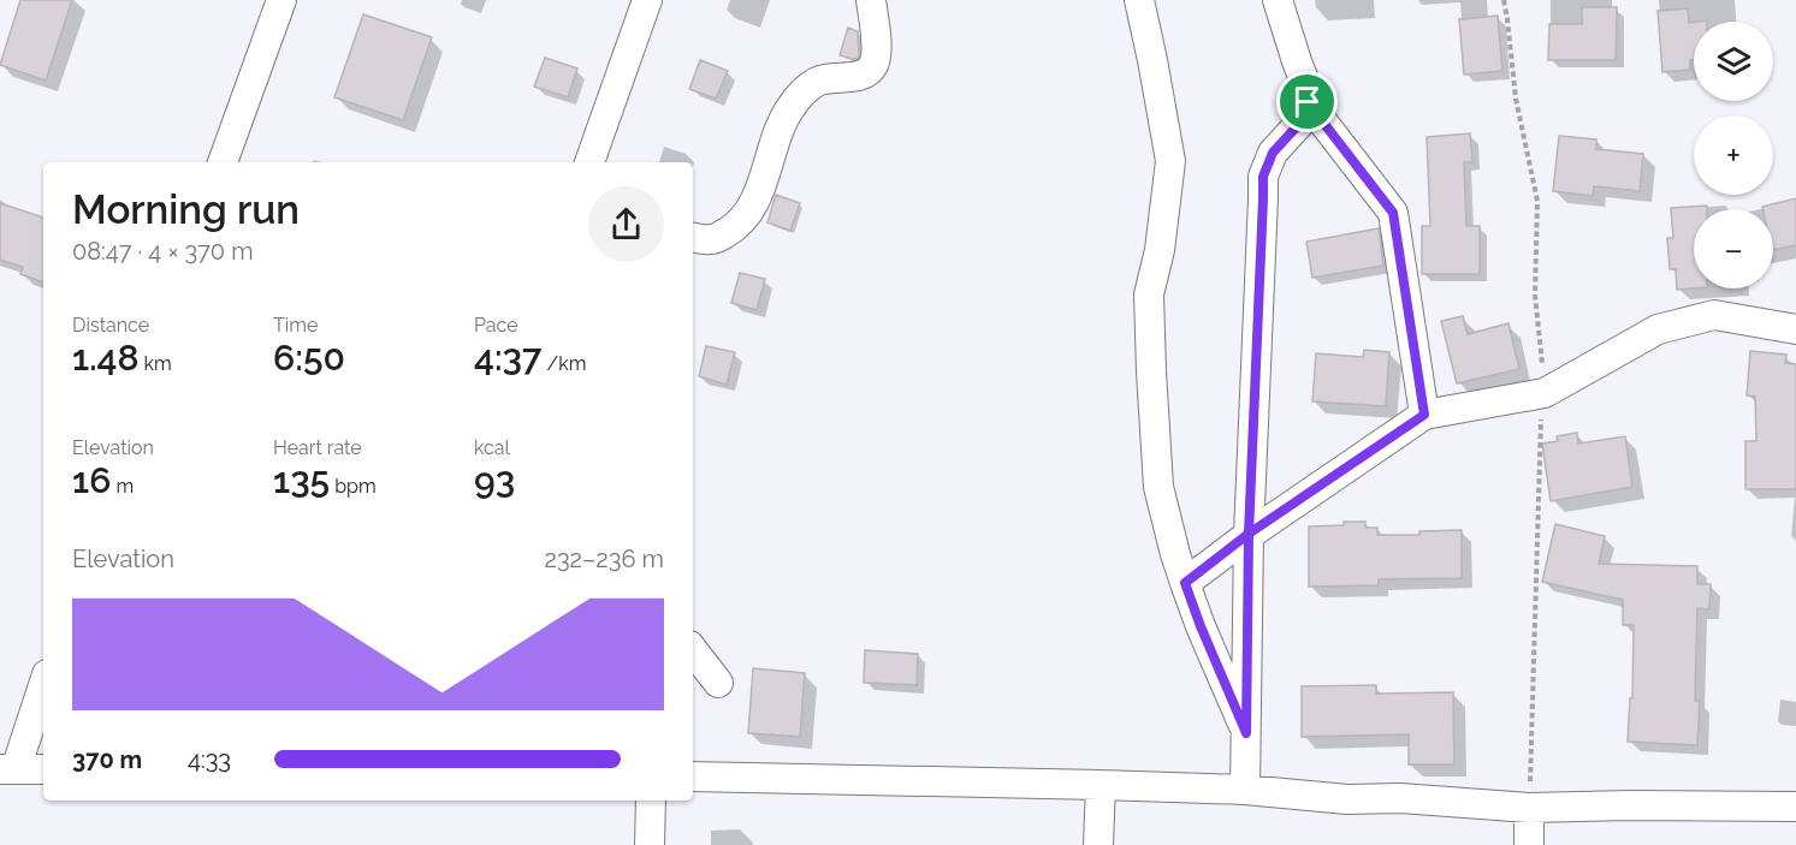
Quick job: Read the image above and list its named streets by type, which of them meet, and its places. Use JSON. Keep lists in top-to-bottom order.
{
  "page": {
    "map_buttons": ["+", "−"],
    "heading": ["Morning run", "08:47 · 4 × 370 m"],
    "stats": [
      ["Distance", "1.48 km"],
      ["Time", "6:50"],
      ["Pace", "4:37 /km"],
      ["Elevation", "16 m"],
      ["Heart rate", "135 bpm"],
      ["kcal", "93"]
    ],
    "chart": ["Elevation", "232–236 m"],
    "list": [
      {
        "name": "370 m",
        "note": "4:33"
      }
    ]
  }
}
